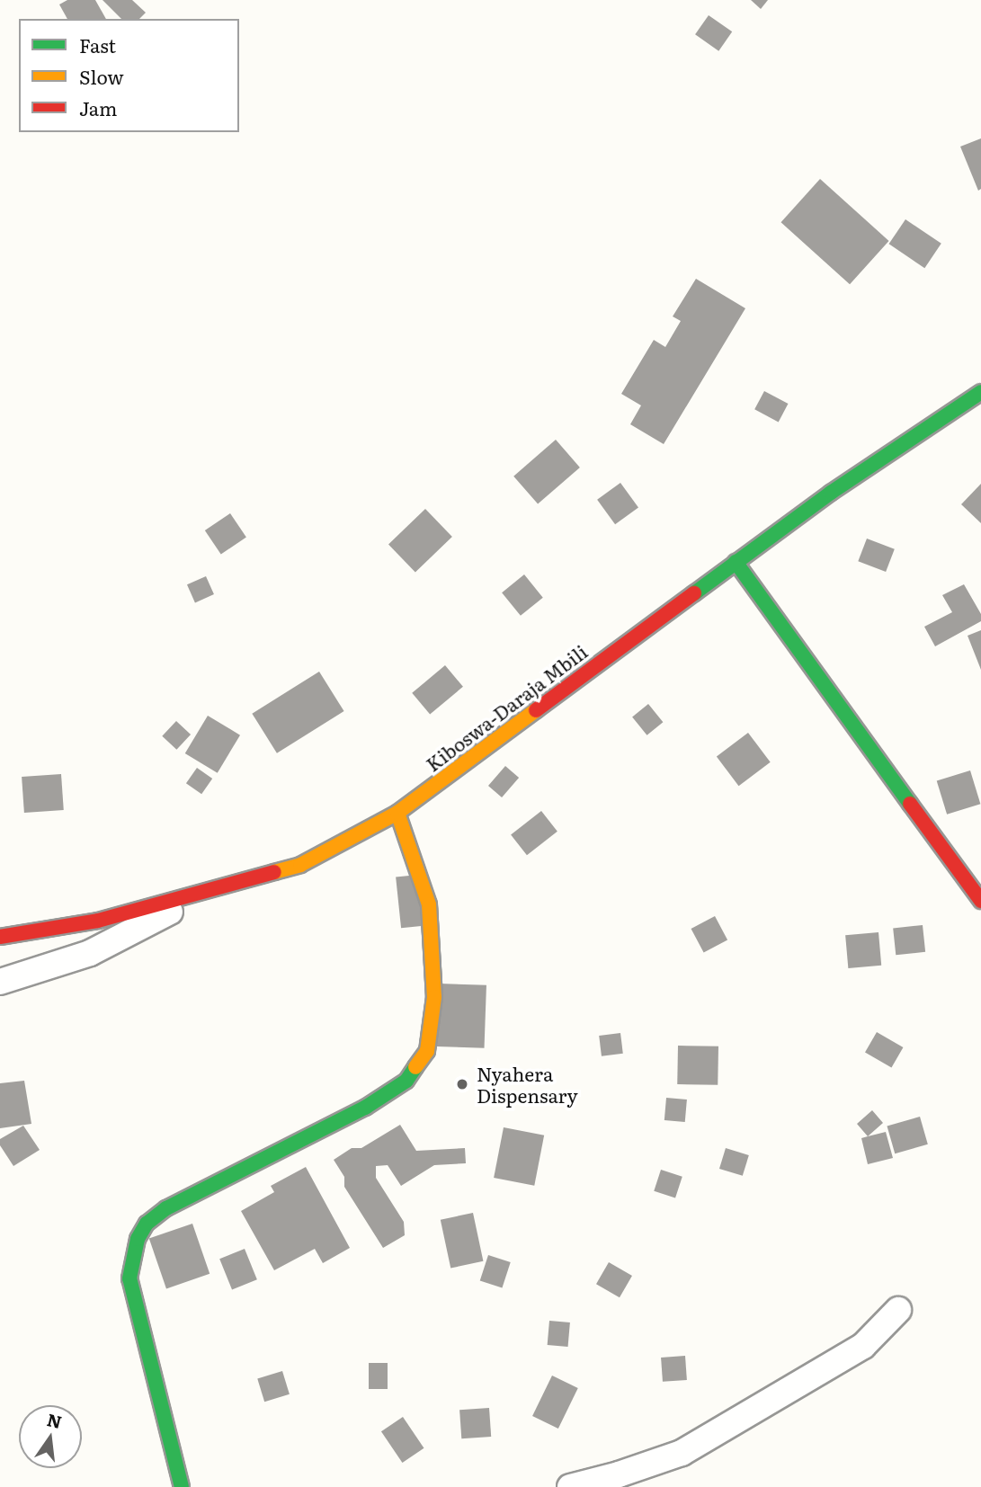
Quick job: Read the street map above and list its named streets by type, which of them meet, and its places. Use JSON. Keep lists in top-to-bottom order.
{
  "streets": {
    "street": ["Kiboswa-Daraja Mbili"]
  },
  "places": ["Nyahera Dispensary"],
  "legend": ["Fast", "Slow", "Jam"],
  "north": "top"
}
